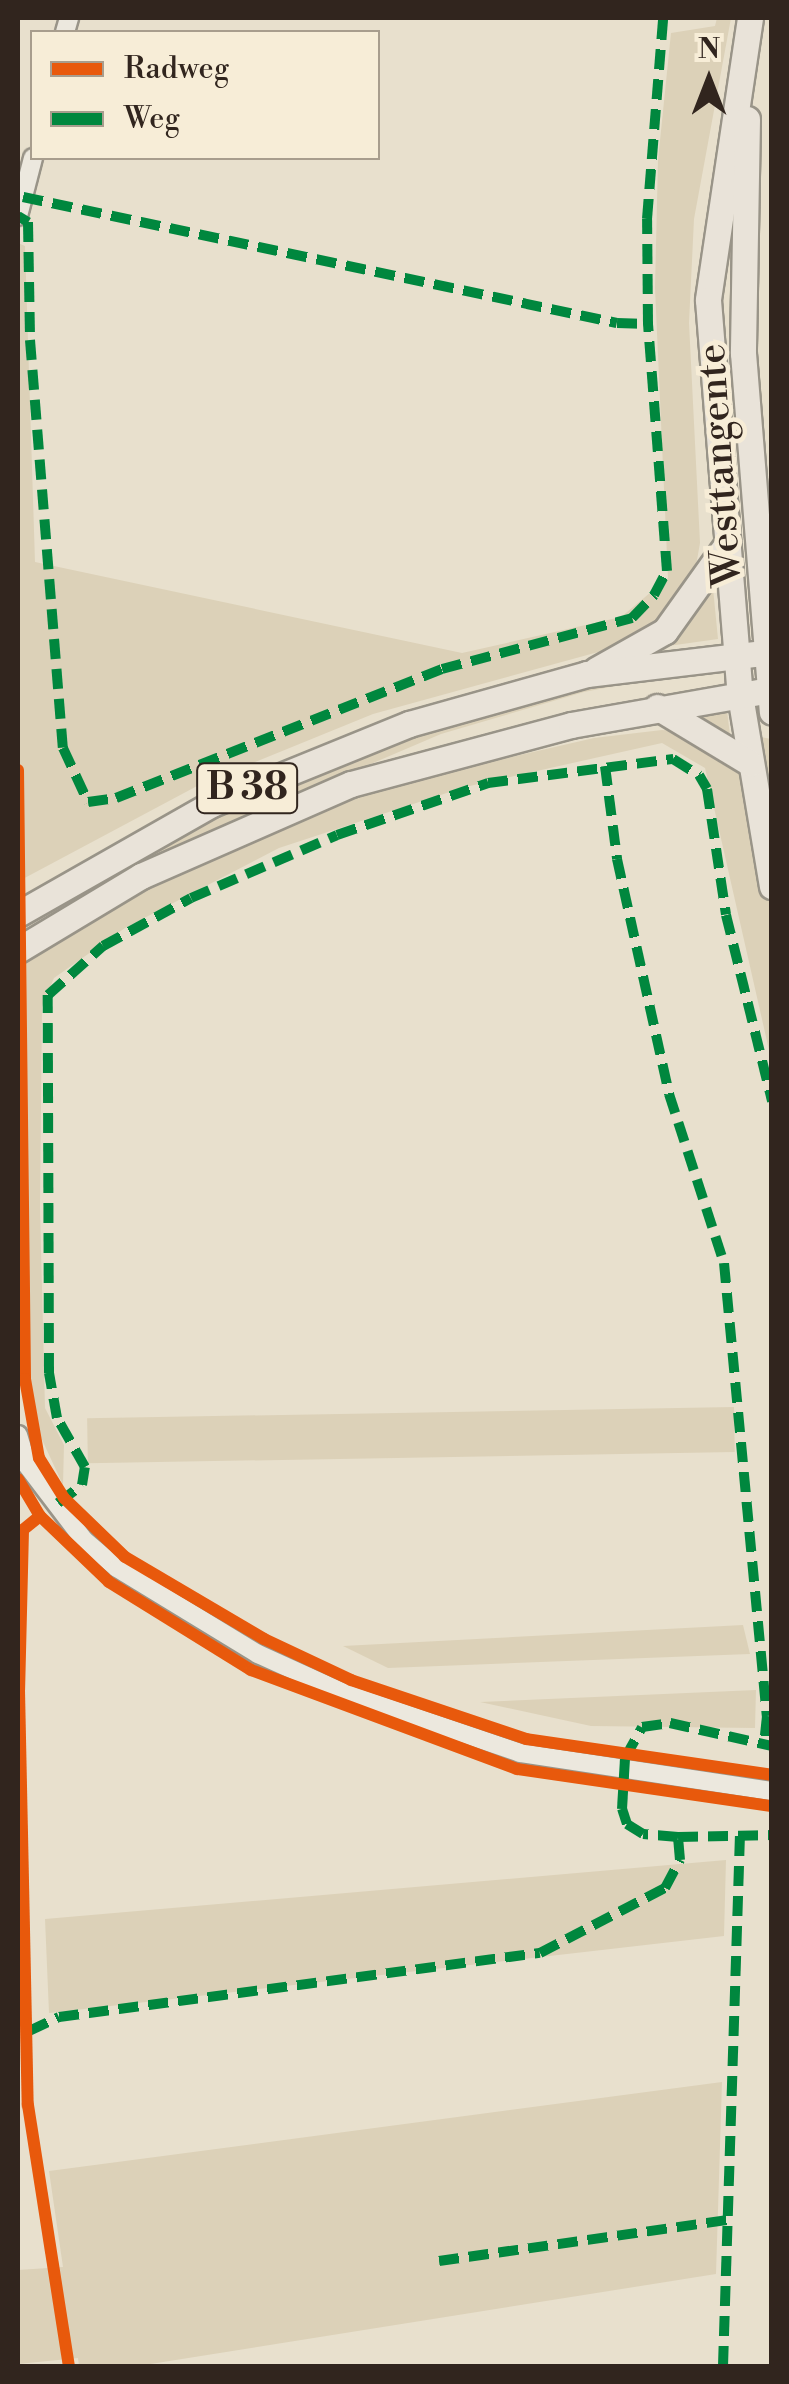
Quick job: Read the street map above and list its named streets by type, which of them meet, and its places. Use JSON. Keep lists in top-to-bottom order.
{
  "streets": {
    "main road": ["Westtangente", "B 38"]
  },
  "crossings": [
    ["Westtangente", "B 38"]
  ],
  "legend": ["Radweg", "Weg"],
  "north": "top"
}
